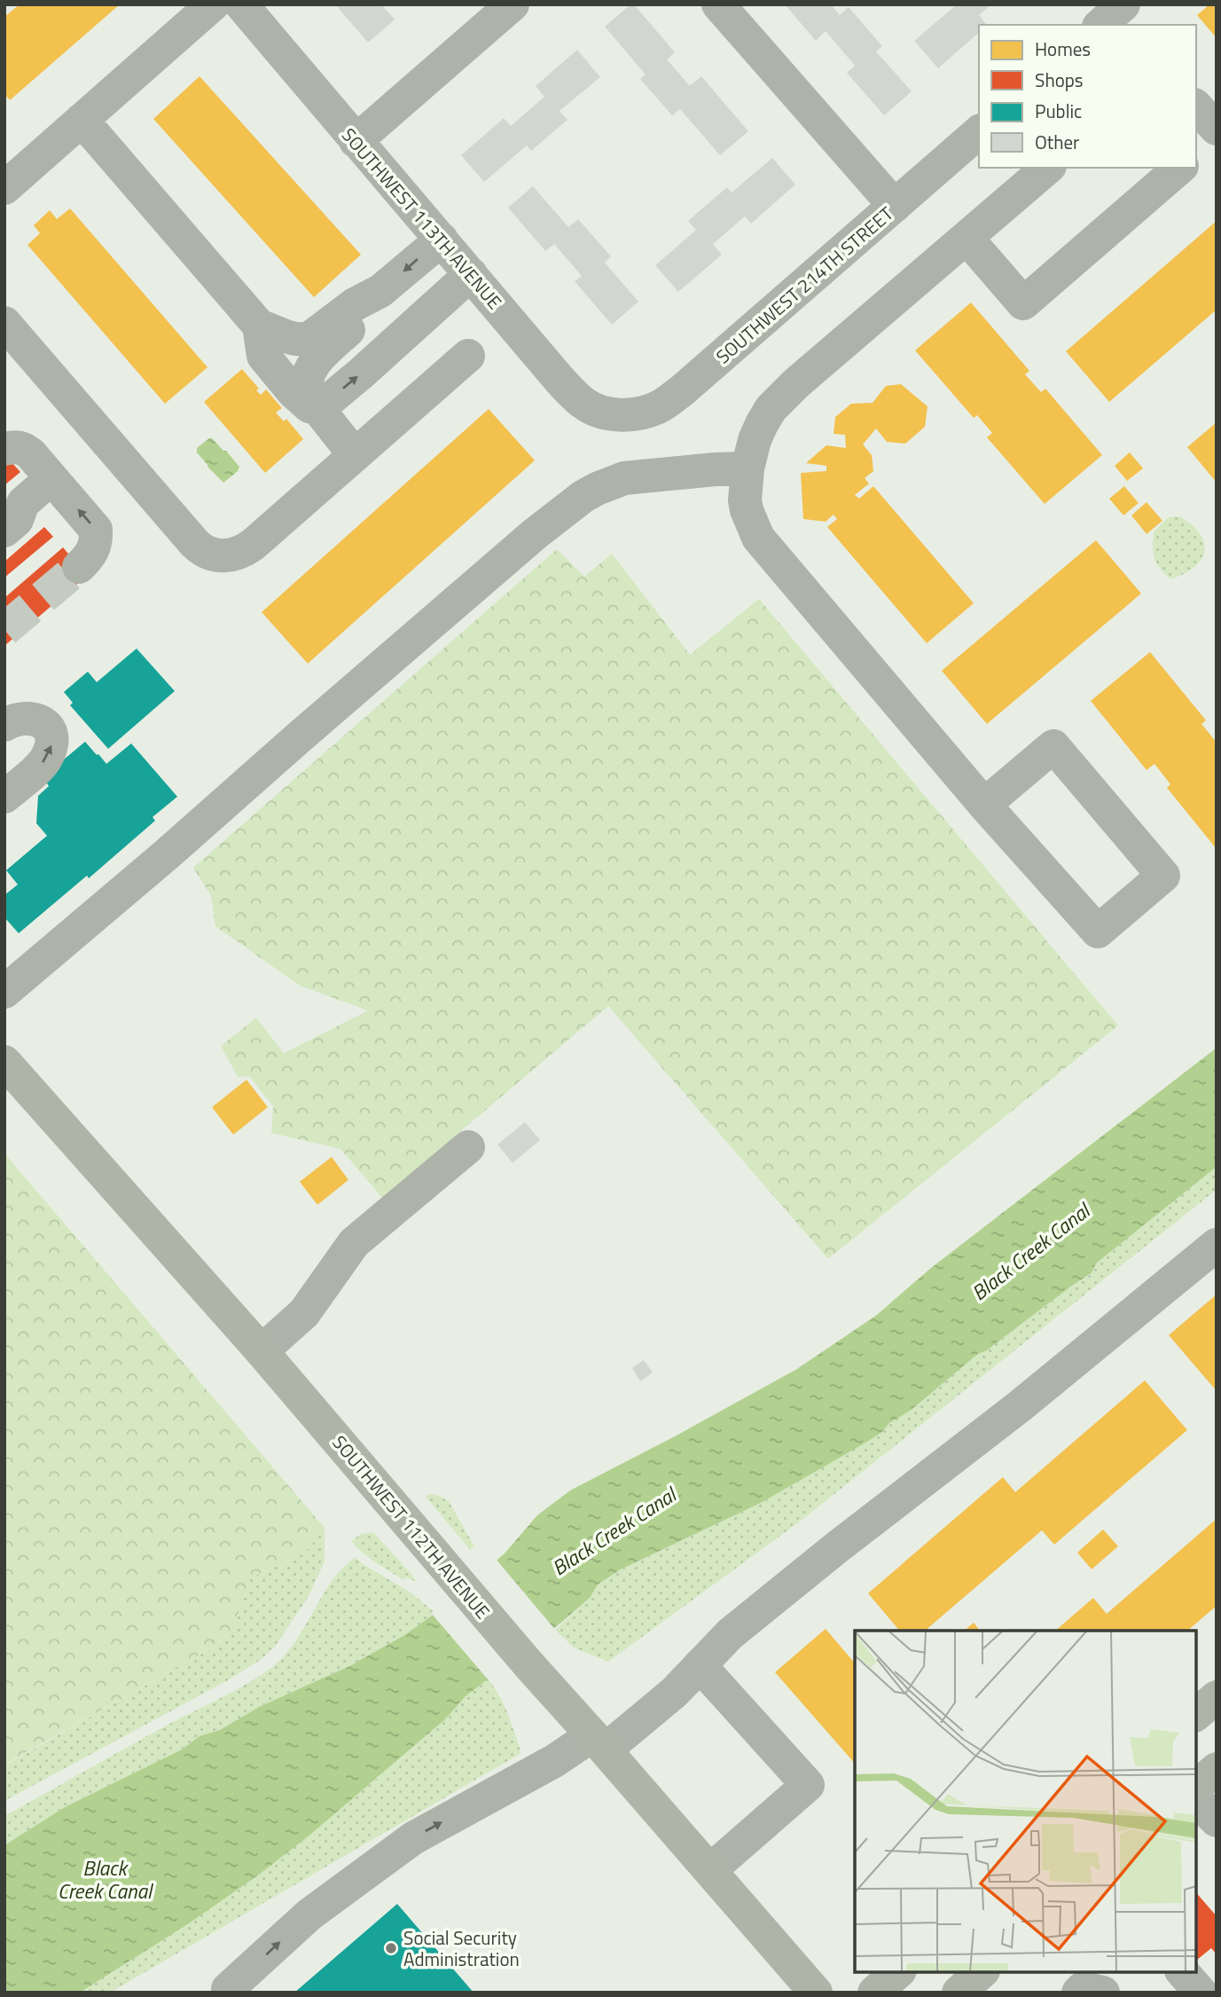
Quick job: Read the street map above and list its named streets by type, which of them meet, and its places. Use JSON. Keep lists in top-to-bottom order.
{
  "streets": {
    "main road": ["SOUTHWEST 112TH AVENUE"],
    "street": ["SOUTHWEST 113TH AVENUE", "SOUTHWEST 214TH STREET"]
  },
  "crossings": [
    ["SOUTHWEST 113TH AVENUE", "SOUTHWEST 214TH STREET"]
  ],
  "water": ["Black Creek Canal"],
  "places": ["Social Security Administration"],
  "legend": [
    "Homes",
    "Shops",
    "Public",
    "Other"
  ]
}
